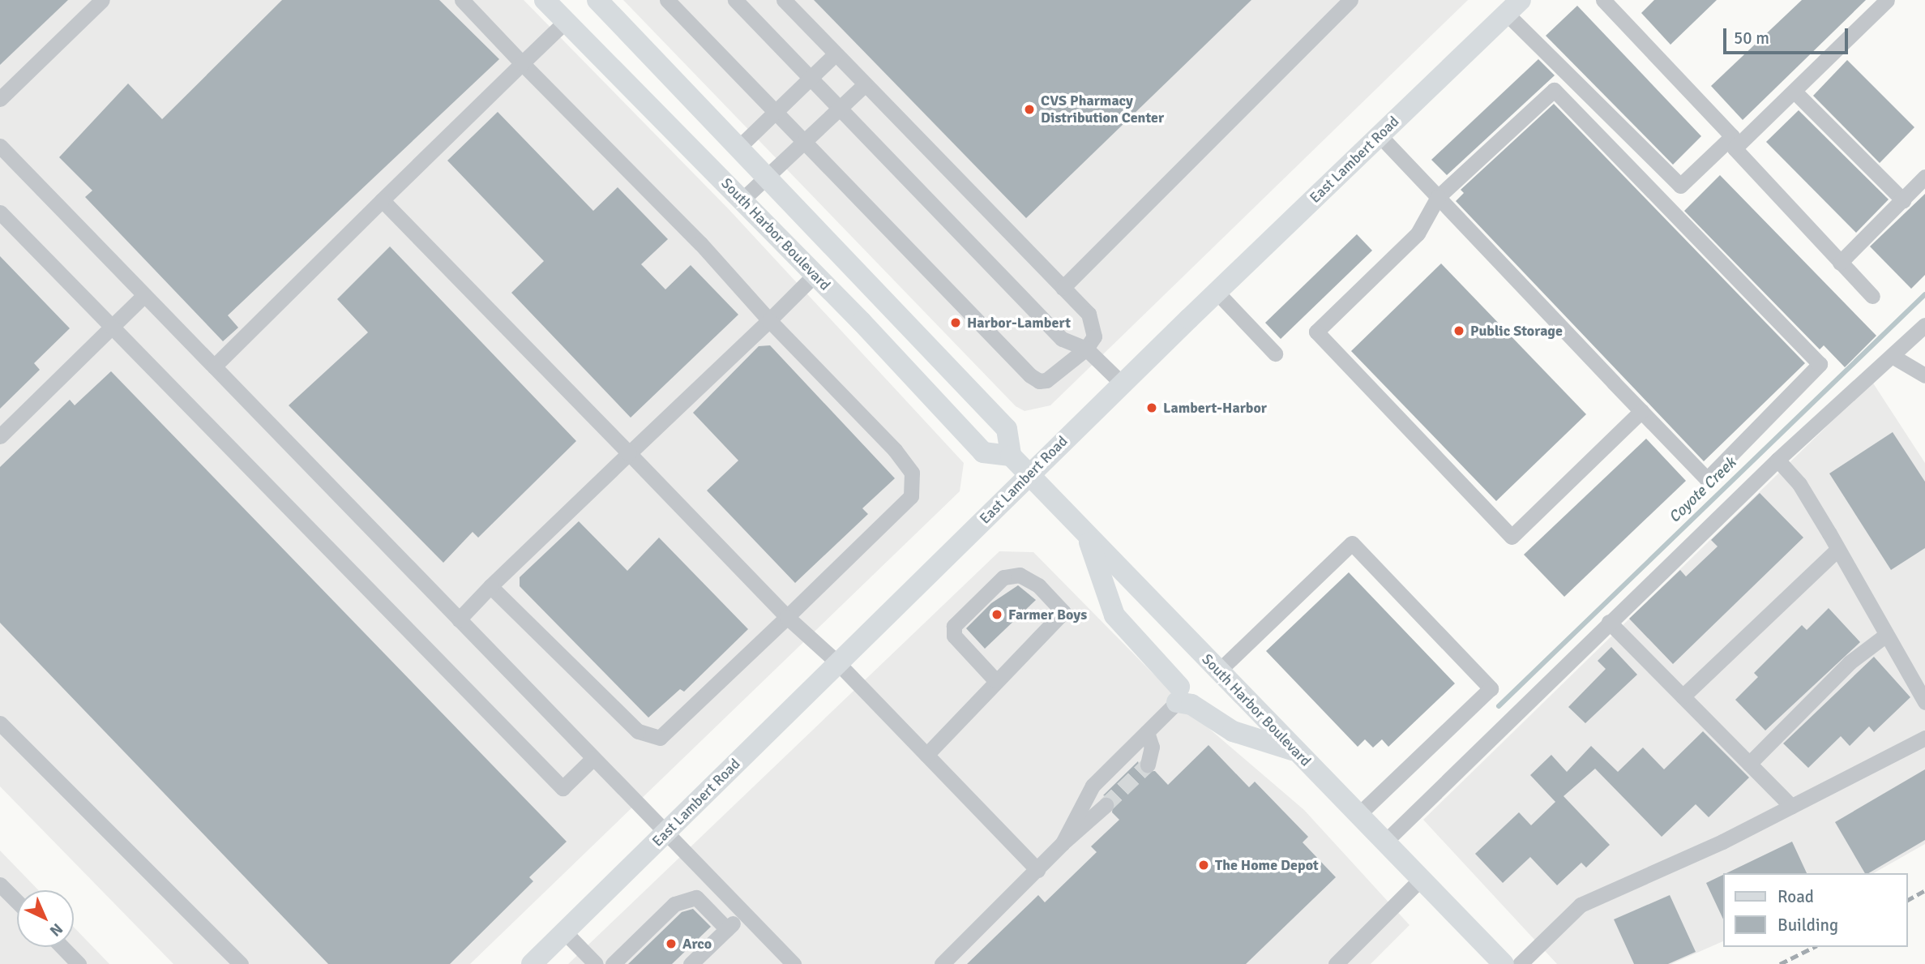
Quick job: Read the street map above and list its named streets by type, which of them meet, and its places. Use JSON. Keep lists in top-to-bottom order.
{
  "streets": {
    "main road": ["East Lambert Road", "South Harbor Boulevard"]
  },
  "crossings": [
    ["East Lambert Road", "South Harbor Boulevard"]
  ],
  "water": ["Coyote Creek"],
  "places": [
    "CVS Pharmacy Distribution Center",
    "Harbor-Lambert",
    "Public Storage",
    "Lambert-Harbor",
    "Farmer Boys",
    "The Home Depot",
    "Arco"
  ],
  "legend": ["Road", "Building"],
  "scale_bar": "50 m",
  "north": "bottom right"
}
